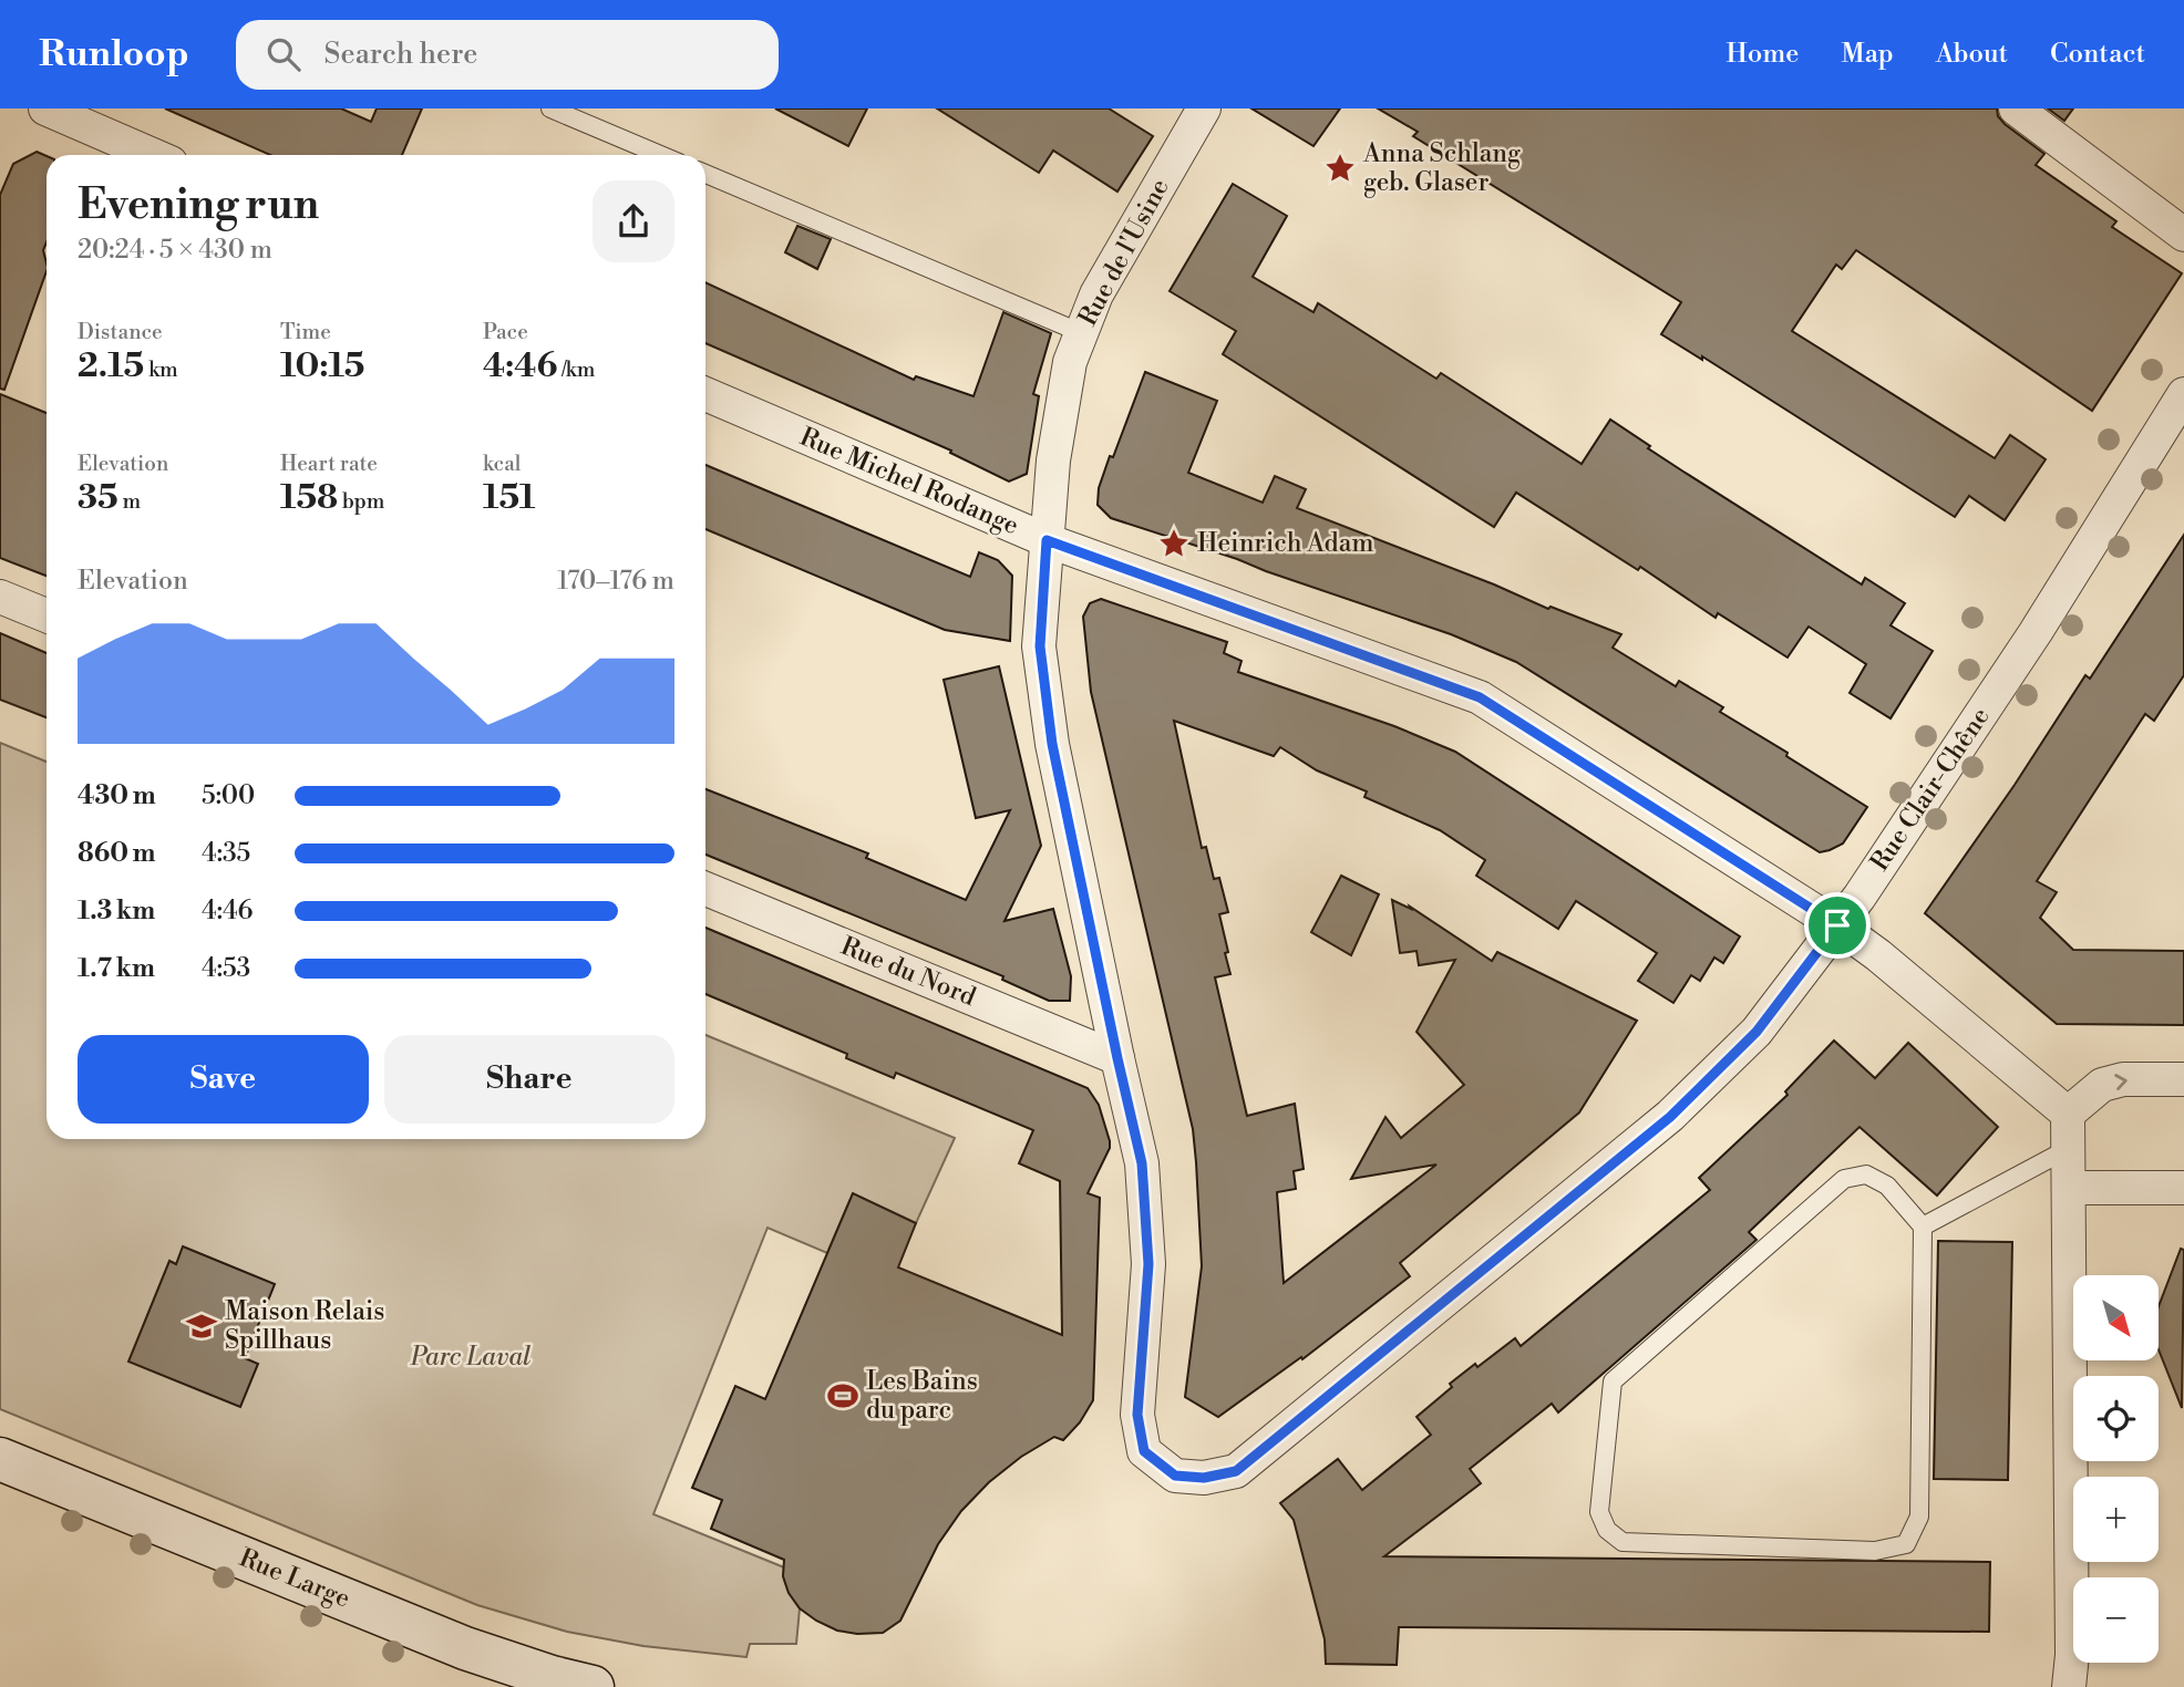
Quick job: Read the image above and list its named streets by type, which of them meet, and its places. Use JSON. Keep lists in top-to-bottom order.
{
  "streets": {
    "street": [
      "Rue de l'Usine",
      "Rue Michel Rodange",
      "Rue Clair-Chêne",
      "Rue du Nord",
      "Rue Large"
    ]
  },
  "crossings": [
    ["Rue de l'Usine", "Rue Michel Rodange"],
    ["Rue de l'Usine", "Rue Clair-Chêne"],
    ["Rue de l'Usine", "Rue du Nord"],
    ["Rue Michel Rodange", "Rue Clair-Chêne"]
  ],
  "parks": ["Parc Laval"],
  "places": {
    "place": ["Anna Schlang geb. Glaser", "Heinrich Adam"],
    "school or university": ["Maison Relais Spillhaus"],
    "sports": ["Les Bains du parc"]
  },
  "north": "bottom right",
  "page": {
    "header": "Runloop",
    "search": "Search here",
    "nav": [
      "Home",
      "Map",
      "About",
      "Contact"
    ],
    "heading": ["Evening run", "20:24 · 5 × 430 m"],
    "stats": [
      ["Distance", "2.15 km"],
      ["Time", "10:15"],
      ["Pace", "4:46 /km"],
      ["Elevation", "35 m"],
      ["Heart rate", "158 bpm"],
      ["kcal", "151"]
    ],
    "chart": ["Elevation", "170–176 m"],
    "list": [
      {
        "name": "430 m",
        "note": "5:00"
      },
      {
        "name": "860 m",
        "note": "4:35"
      },
      {
        "name": "1.3 km",
        "note": "4:46"
      },
      {
        "name": "1.7 km",
        "note": "4:53"
      }
    ],
    "buttons": ["Save", "Share"],
    "map_buttons": ["+", "−"]
  }
}
